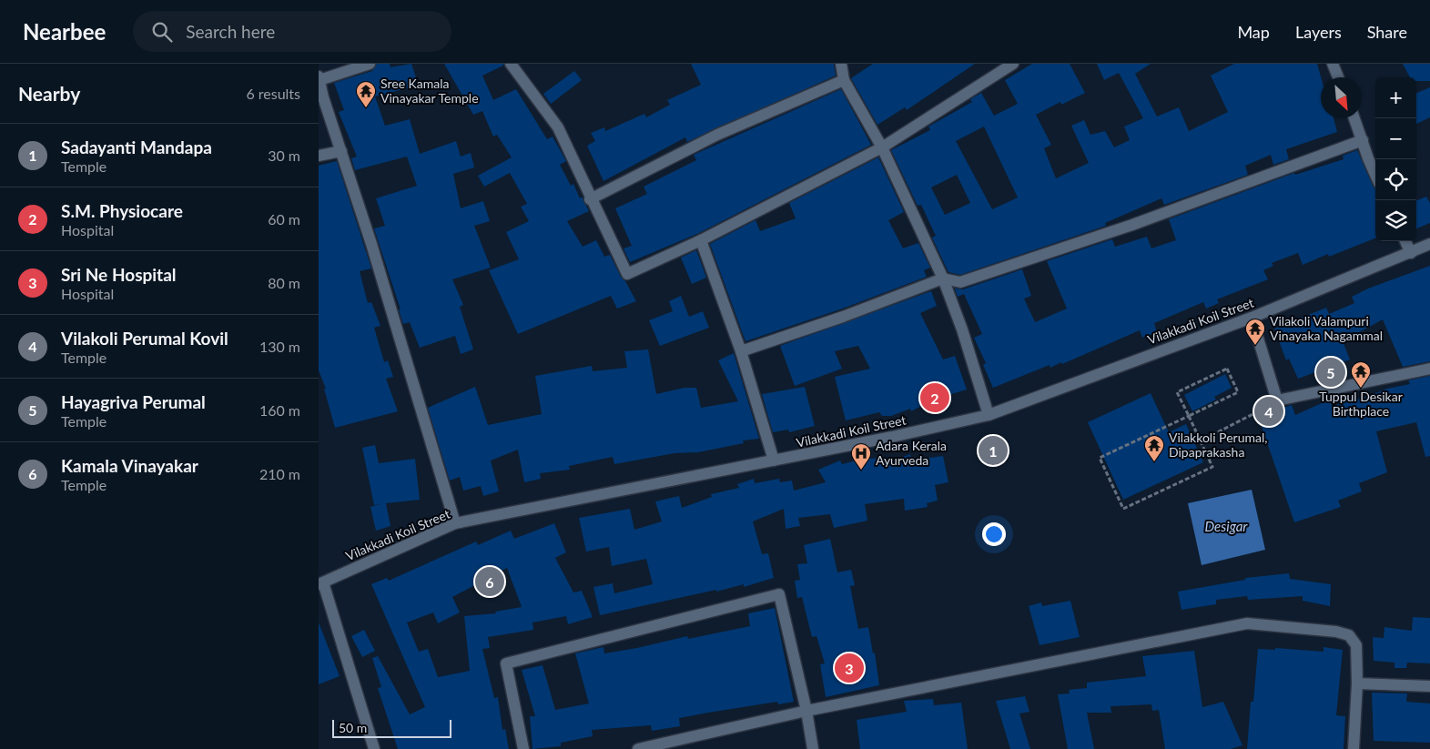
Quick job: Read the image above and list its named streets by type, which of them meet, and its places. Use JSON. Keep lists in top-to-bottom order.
{
  "streets": {
    "street": ["Vilakkadi Koil Street"]
  },
  "water": ["Desigar"],
  "places": {
    "temple": [
      "Sree Kamala Vinayakar Temple",
      "Vilakoli Valampuri Vinayaka Nagammal",
      "Tuppul Desikar Birthplace",
      "Vilakkoli Perumal, Dipaprakasha"
    ],
    "hospital": ["Adara Kerala Ayurveda"]
  },
  "scale_bar": "50 m",
  "north": "bottom right",
  "page": {
    "header": "Nearbee",
    "search": "Search here",
    "nav": ["Map", "Layers", "Share"],
    "heading": ["Nearby", "6 results"],
    "map_buttons": ["+", "−"],
    "list": [
      {
        "mark": "1",
        "name": "Sadayanti Mandapa",
        "note": "Temple",
        "value": "30 m"
      },
      {
        "mark": "2",
        "name": "S.M. Physiocare",
        "note": "Hospital",
        "value": "60 m"
      },
      {
        "mark": "3",
        "name": "Sri Ne Hospital",
        "note": "Hospital",
        "value": "80 m"
      },
      {
        "mark": "4",
        "name": "Vilakoli Perumal Kovil",
        "note": "Temple",
        "value": "130 m"
      },
      {
        "mark": "5",
        "name": "Hayagriva Perumal",
        "note": "Temple",
        "value": "160 m"
      },
      {
        "mark": "6",
        "name": "Kamala Vinayakar",
        "note": "Temple",
        "value": "210 m"
      }
    ],
    "pins": [
      "5",
      "2",
      "4",
      "1",
      "6",
      "3"
    ],
    "scale": "50 m"
  }
}
